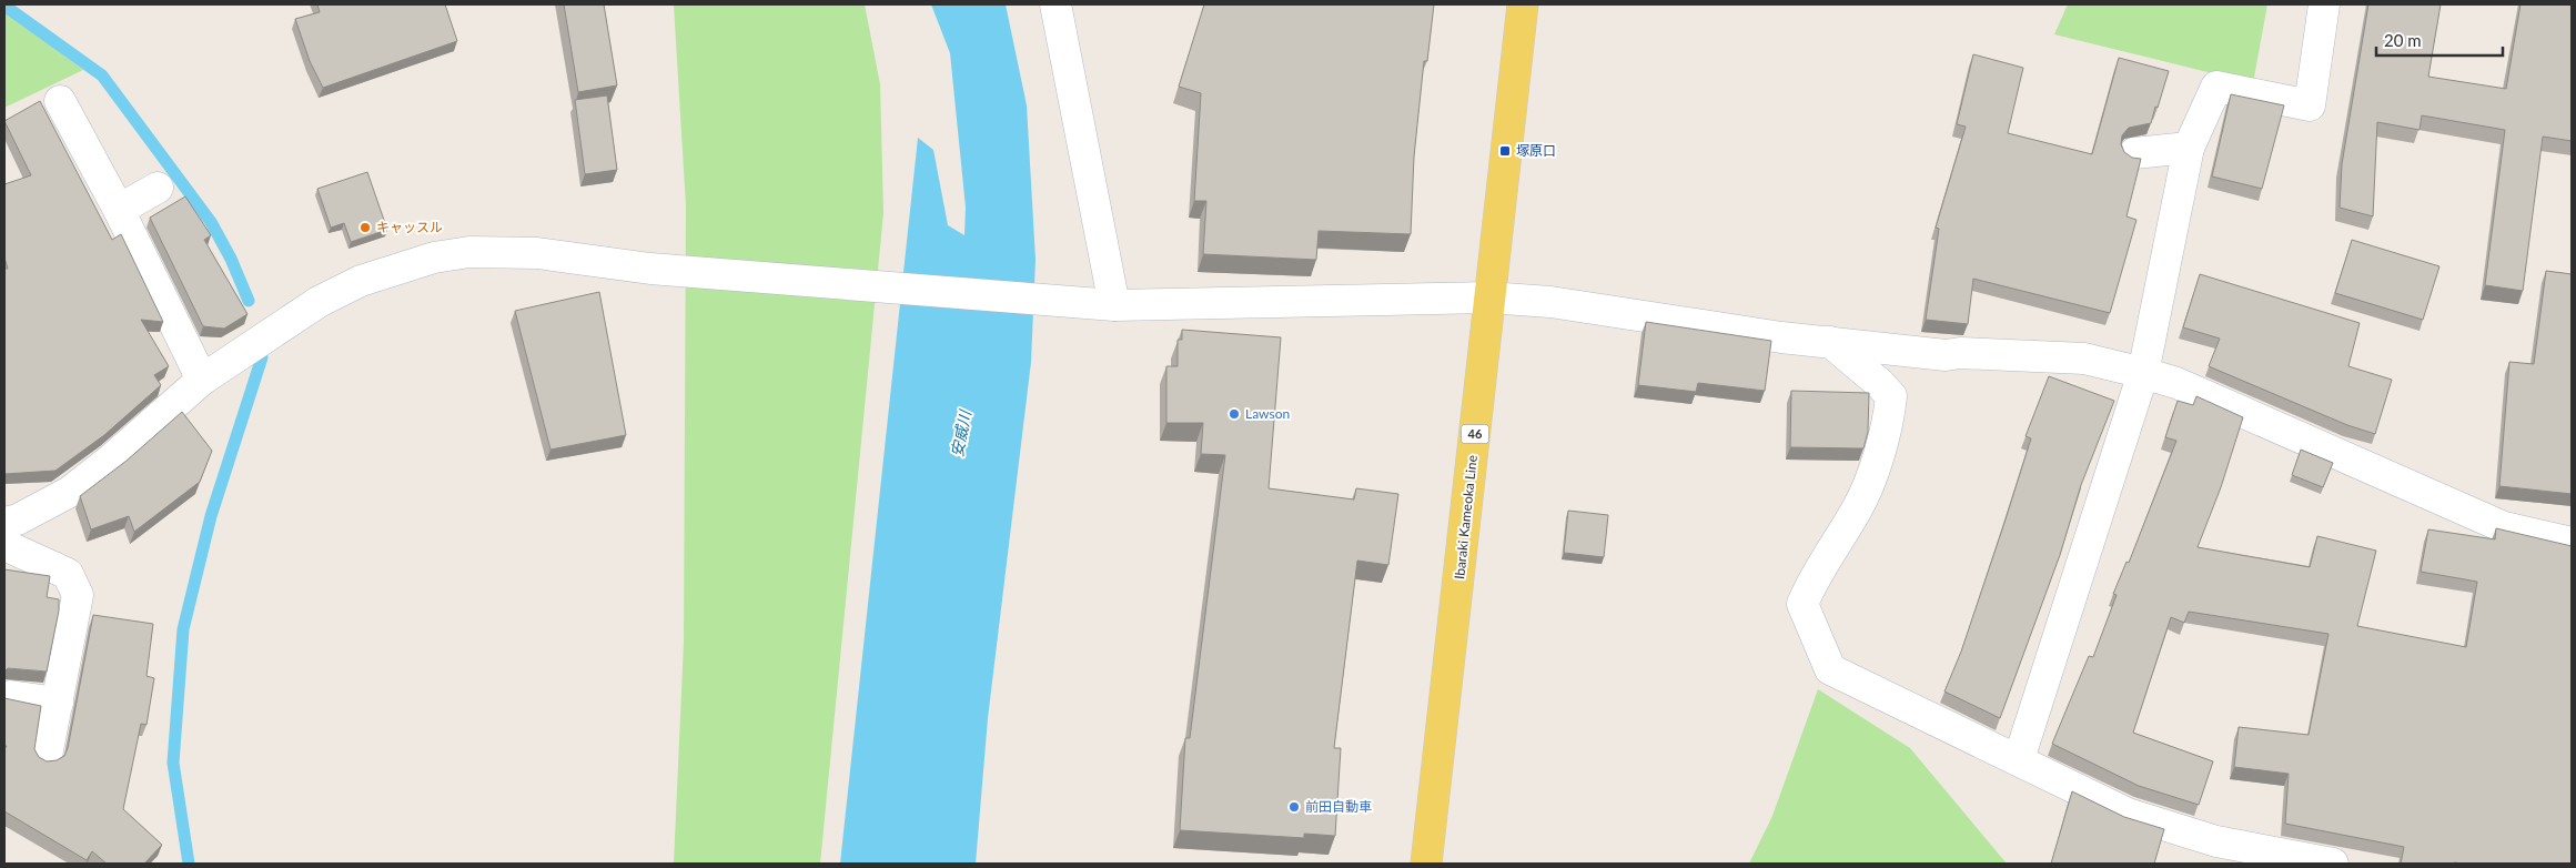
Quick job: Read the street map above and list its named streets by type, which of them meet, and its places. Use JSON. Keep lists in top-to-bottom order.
{
  "streets": {
    "main road": ["46", "Ibaraki Kameoka Line"]
  },
  "water": ["安威川"],
  "places": {
    "transit": ["塚原口"],
    "other": ["キャッスル", "Lawson", "前田自動車"]
  },
  "scale_bar": "20 m"
}
